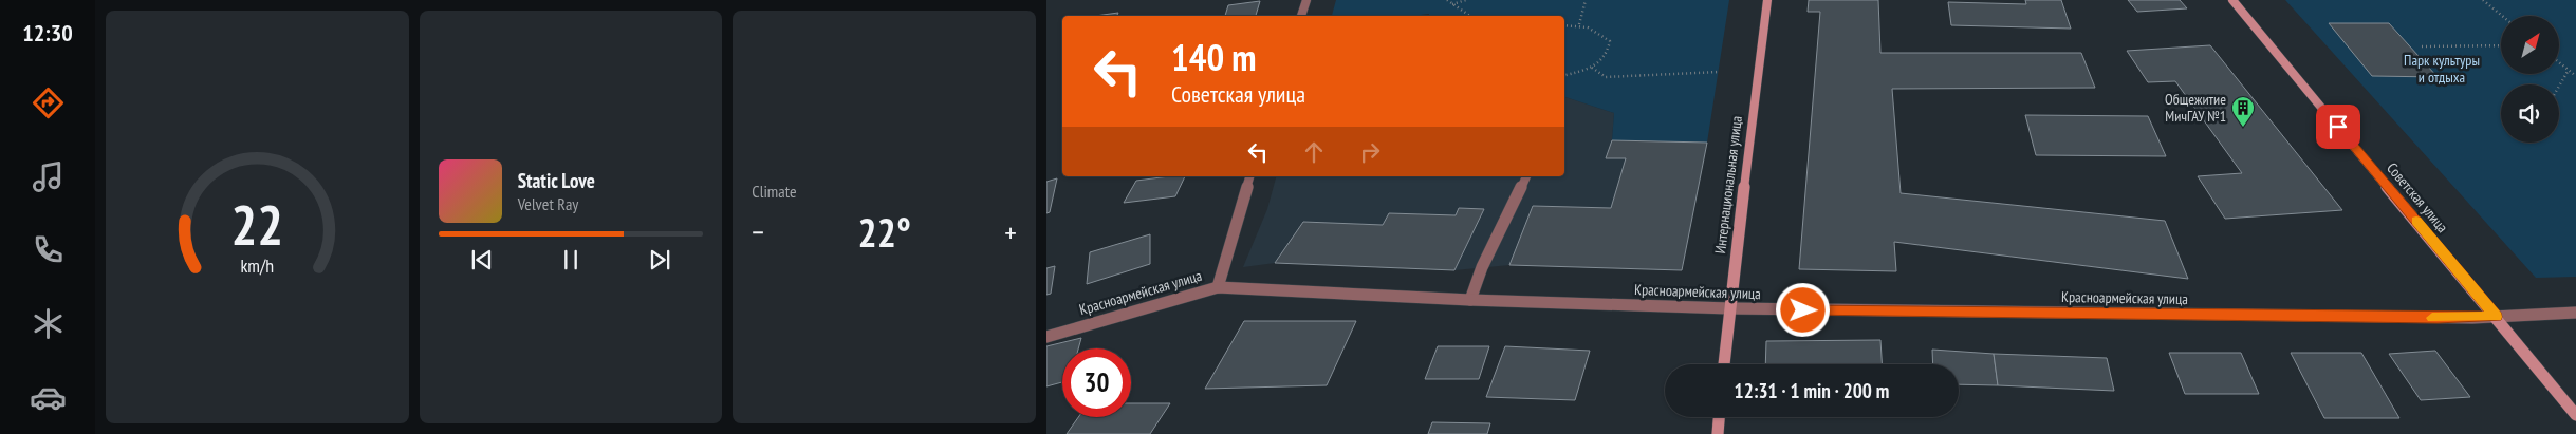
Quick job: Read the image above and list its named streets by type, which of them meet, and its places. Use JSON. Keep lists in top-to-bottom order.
{
  "streets": {
    "main road": ["Интернациональная улица", "Советская улица"],
    "street": ["Красноармейская улица"]
  },
  "crossings": [
    ["Интернациональная улица", "Красноармейская улица"],
    ["Советская улица", "Красноармейская улица"]
  ],
  "parks": ["Парк культуры и отдыха"],
  "places": {
    "building": ["Общежитие МичГАУ №1"]
  },
  "north": "top right",
  "page": {
    "tabs": "12:30",
    "tile": "Climate",
    "turn": ["140 m", "Советская улица"],
    "song": ["Static Love", "Velvet Ray"],
    "heat": ["−", "22°", "+"],
    "limit": "30",
    "trip": "12:31 · 1 min · 200 m",
    "gauge": ["22", "km/h"]
  }
}
